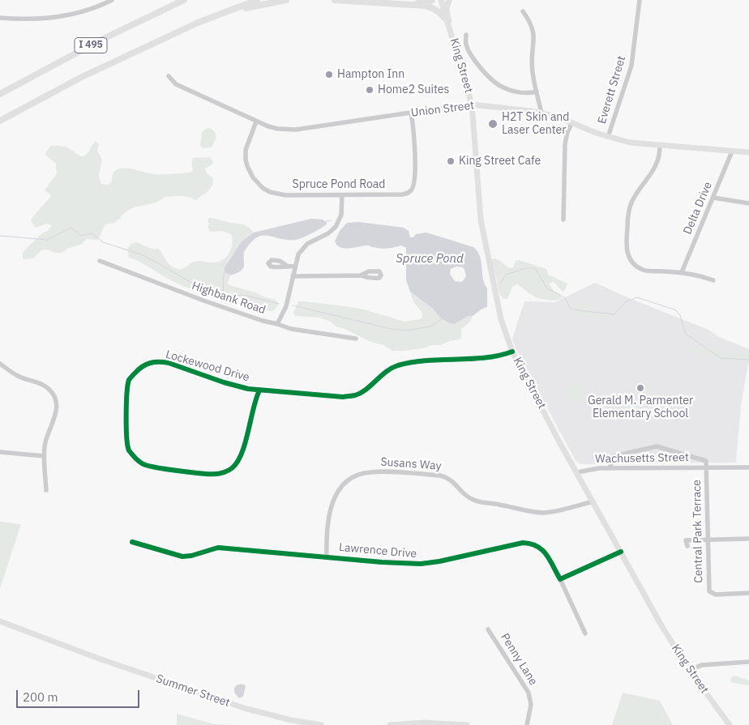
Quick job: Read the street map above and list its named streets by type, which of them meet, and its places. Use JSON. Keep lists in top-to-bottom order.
{
  "streets": {
    "highway": ["I 495"],
    "main road": ["King Street", "Union Street", "Summer Street"],
    "street": [
      "Everett Street",
      "Spruce Pond Road",
      "Delta Drive",
      "Highbank Road",
      "Lockewood Drive",
      "Wachusetts Street",
      "Susans Way",
      "Central Park Terrace",
      "Lawrence Drive",
      "Penny Lane"
    ]
  },
  "crossings": [
    ["King Street", "Union Street"],
    ["King Street", "Lockewood Drive"],
    ["King Street", "Wachusetts Street"],
    ["King Street", "Susans Way"],
    ["Everett Street", "Union Street"],
    ["Union Street", "Spruce Pond Road"],
    ["Union Street", "Delta Drive"],
    ["Wachusetts Street", "Central Park Terrace"],
    ["Susans Way", "Lawrence Drive"]
  ],
  "water": ["Spruce Pond"],
  "places": [
    "Hampton Inn",
    "Home2 Suites",
    "H2T Skin and Laser Center",
    "King Street Cafe",
    "Gerald M. Parmenter Elementary School"
  ],
  "scale_bar": "200 m"
}
